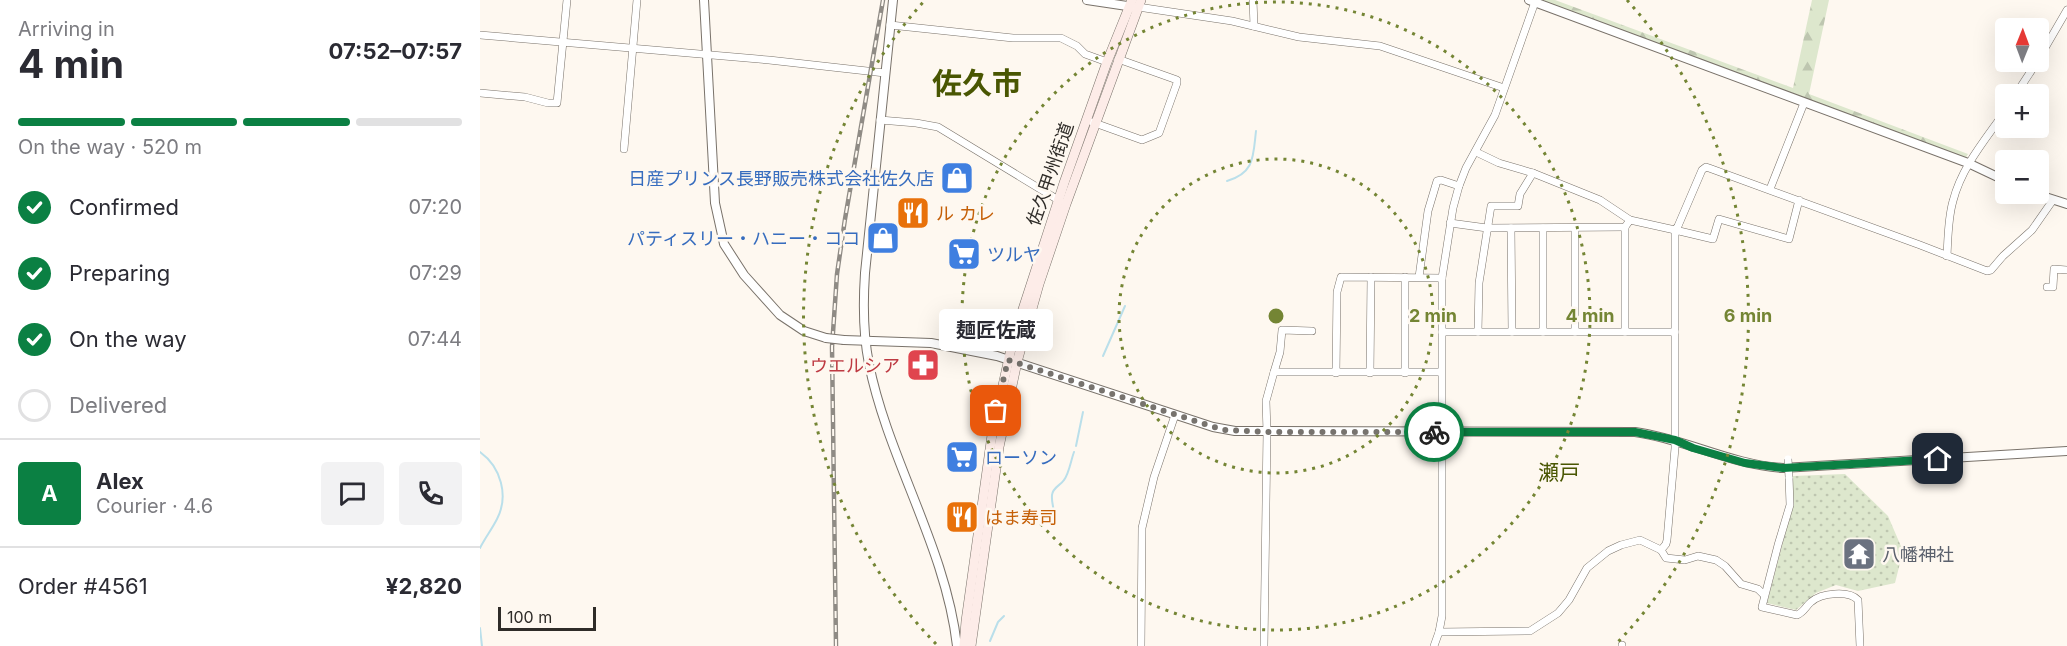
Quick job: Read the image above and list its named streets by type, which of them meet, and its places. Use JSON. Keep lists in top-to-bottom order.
{
  "streets": {
    "main road": ["佐久甲州街道"]
  },
  "districts": ["佐久市", "瀬戸"],
  "places": {
    "shop": ["日産プリンス長野販売株式会社佐久店", "パティスリー・ハニー・ココ"],
    "restaurant": ["ル カレ", "はま寿司"],
    "supermarket": ["ツルヤ", "ローソン"],
    "pharmacy": ["ウエルシア"],
    "other": ["麺匠佐蔵"],
    "temple": ["八幡神社"]
  },
  "scale_bar": "100 m",
  "north": "top",
  "page": {
    "heading": ["4 min", "Arriving in", "07:52–07:57"],
    "panel": [
      "Alex",
      "Courier · 4.6",
      "Order #4561",
      "¥2,820"
    ],
    "map_buttons": ["+", "−"],
    "bar": "On the way · 520 m",
    "list": [
      ["Confirmed", "07:20"],
      ["Preparing", "07:29"],
      ["On the way", "07:44"],
      "Delivered"
    ],
    "bubble": "麺匠佐蔵",
    "round": "A",
    "scale": "100 m"
  },
  "rings": ["2 min", "4 min", "6 min"]
}
